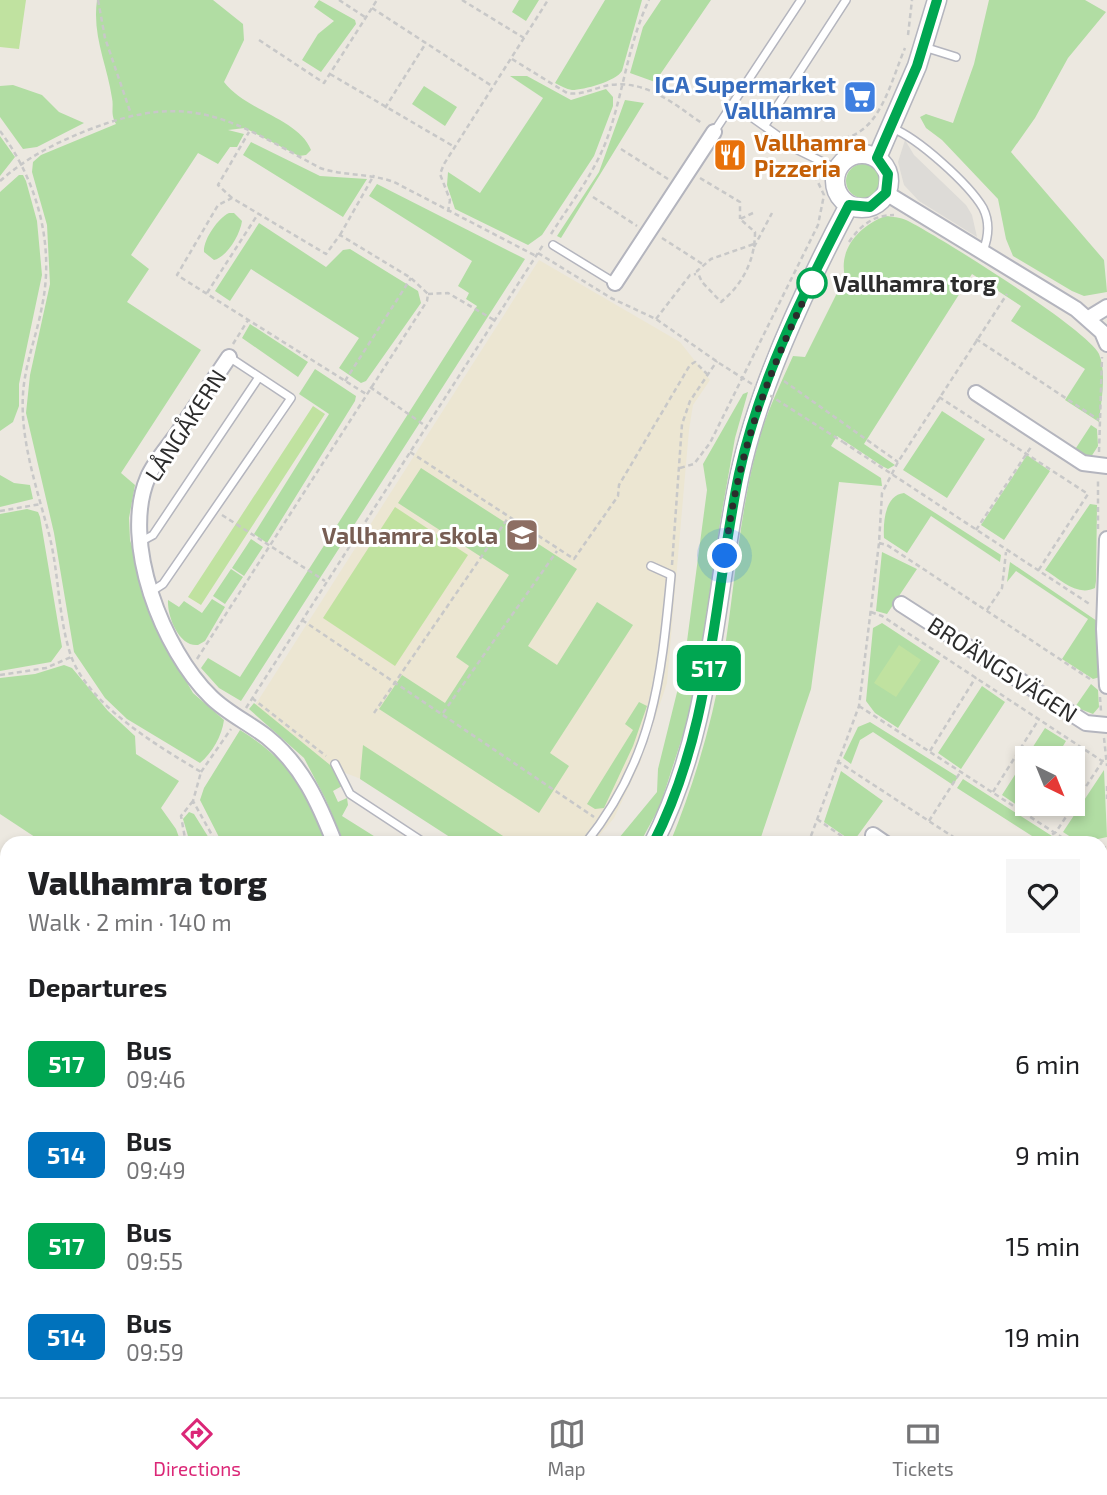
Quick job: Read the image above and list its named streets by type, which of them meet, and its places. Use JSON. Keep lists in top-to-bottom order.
{
  "streets": {
    "street": ["LÅNGÅKERN", "BROÄNGSVÄGEN"]
  },
  "places": {
    "supermarket": ["ICA Supermarket Vallhamra"],
    "restaurant": ["Vallhamra Pizzeria"],
    "other": ["Vallhamra torg"],
    "school or university": ["Vallhamra skola"]
  },
  "lines": ["bus line 517"],
  "north": "bottom right",
  "page": {
    "on_map": "517",
    "heading": [
      ["Vallhamra torg", "Walk · 2 min · 140 m"],
      "Departures"
    ],
    "list": [
      {
        "mark": "517",
        "name": "Bus",
        "note": "09:46",
        "value": "6 min"
      },
      {
        "mark": "514",
        "name": "Bus",
        "note": "09:49",
        "value": "9 min"
      },
      {
        "mark": "517",
        "name": "Bus",
        "note": "09:55",
        "value": "15 min"
      },
      {
        "mark": "514",
        "name": "Bus",
        "note": "09:59",
        "value": "19 min"
      }
    ],
    "tabs": ["Directions", "Map", "Tickets"]
  }
}
